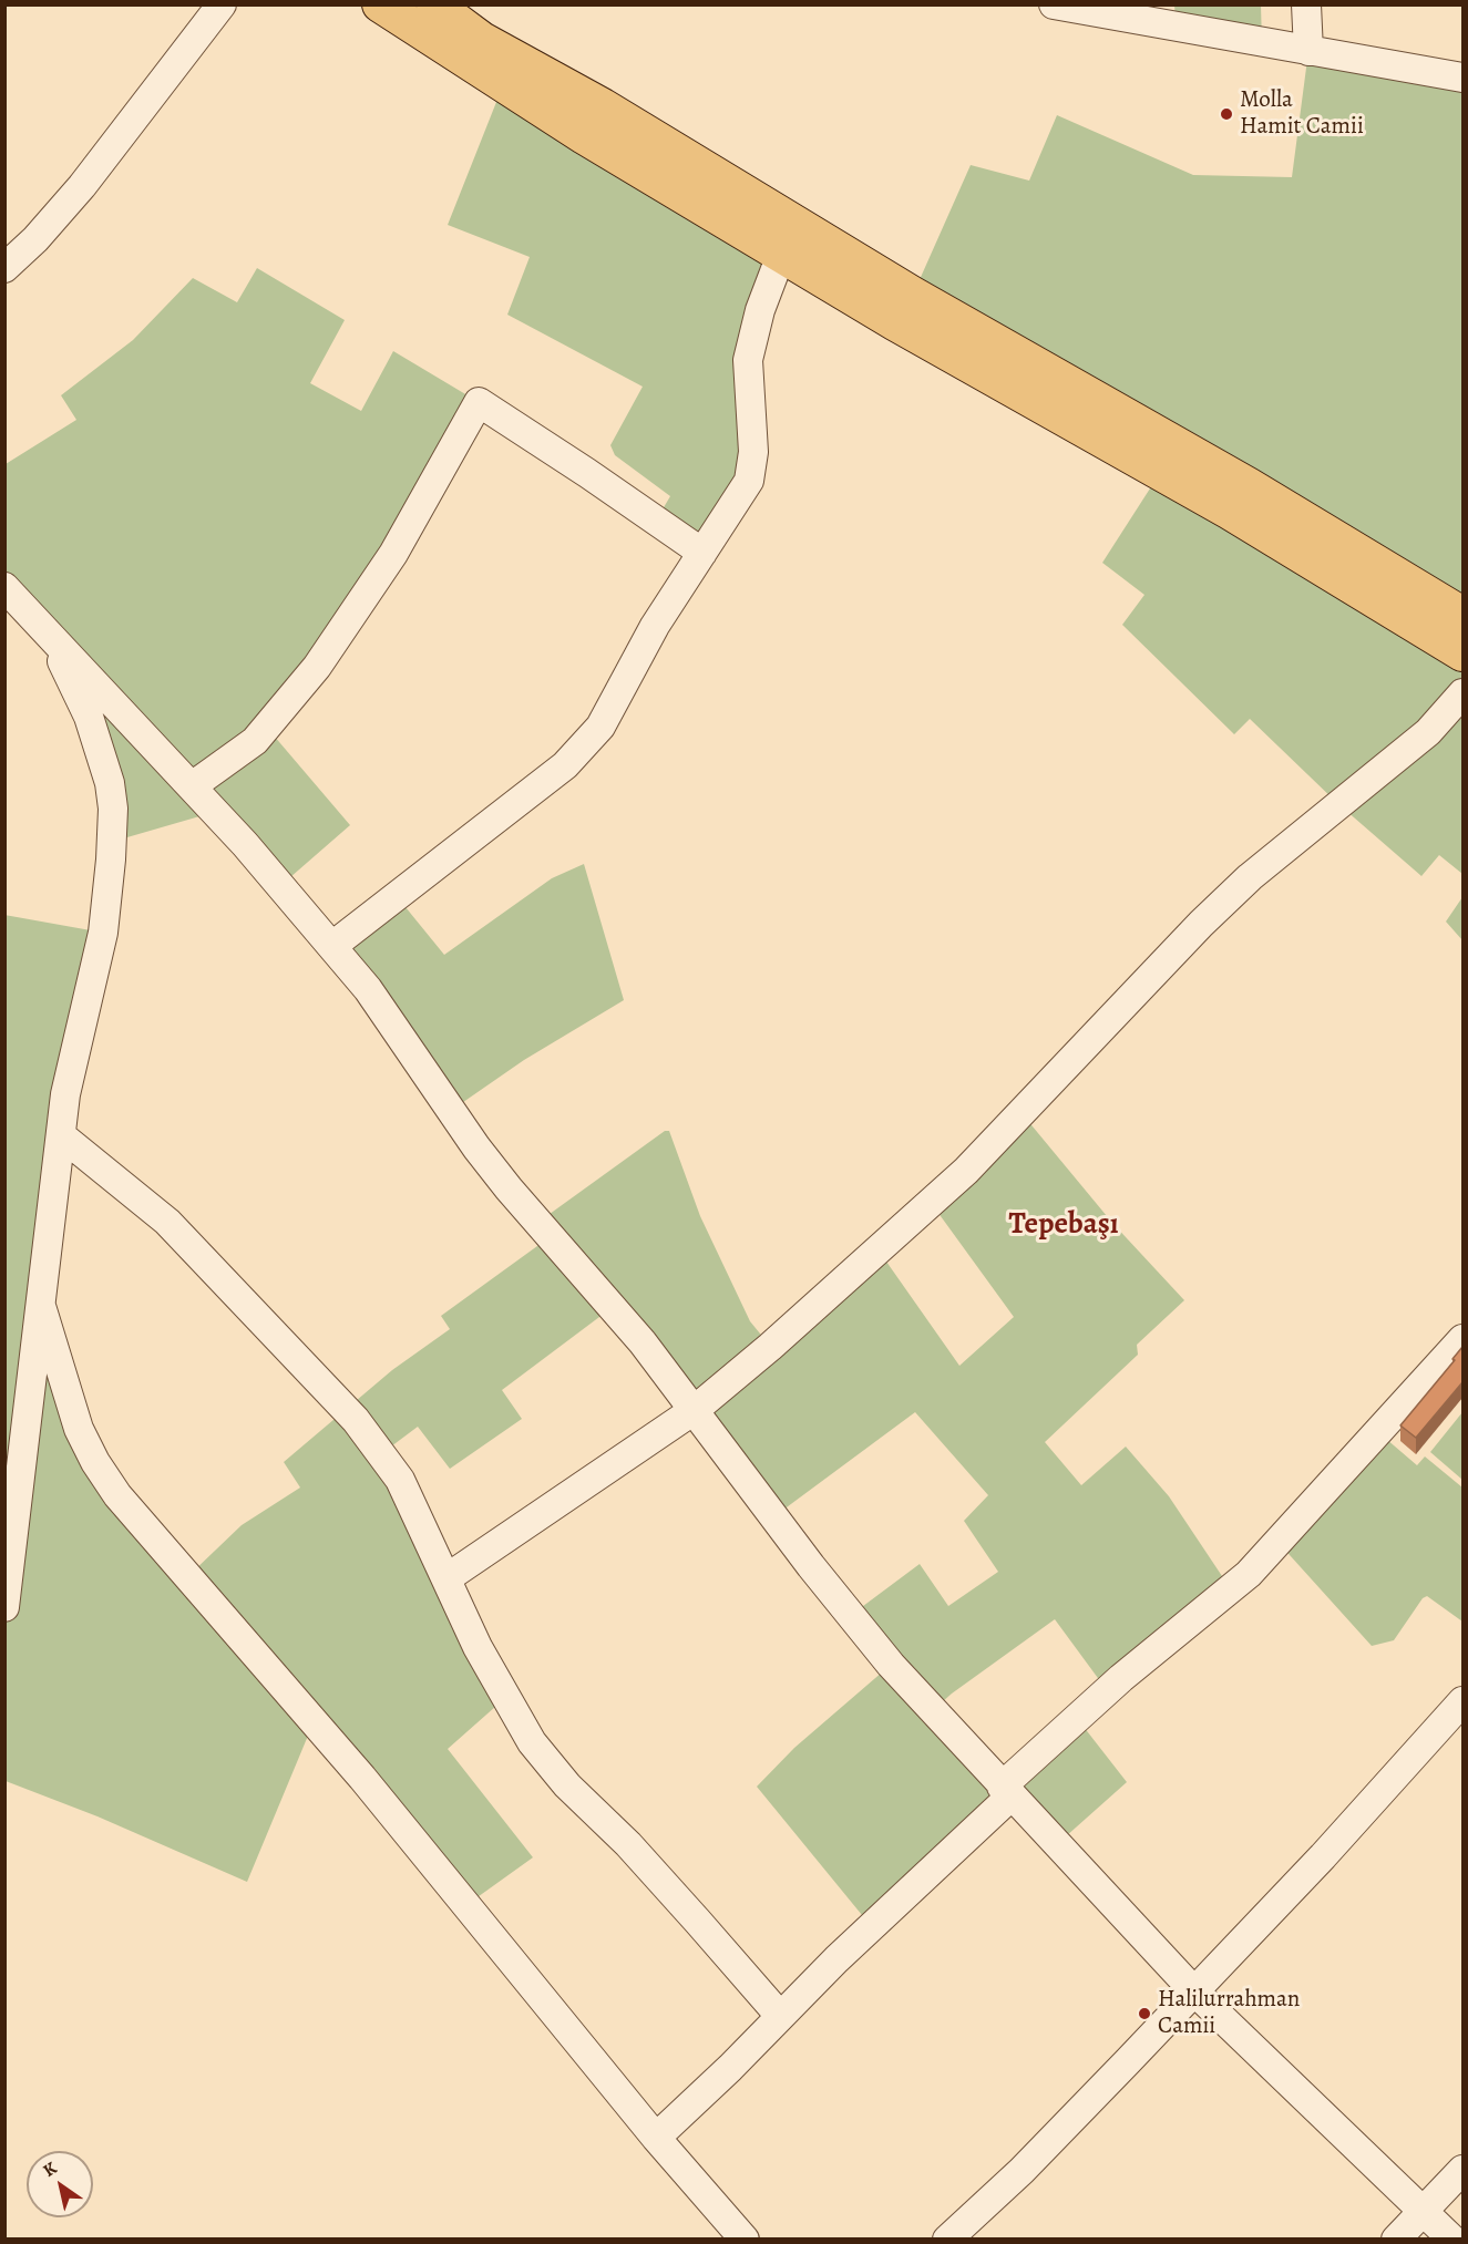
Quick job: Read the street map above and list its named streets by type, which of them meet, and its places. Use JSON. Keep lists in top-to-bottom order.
{
  "districts": ["Tepebaşı"],
  "places": ["Molla Hamit Camii", "Halilurrahman Camii"],
  "north": "top left"
}
